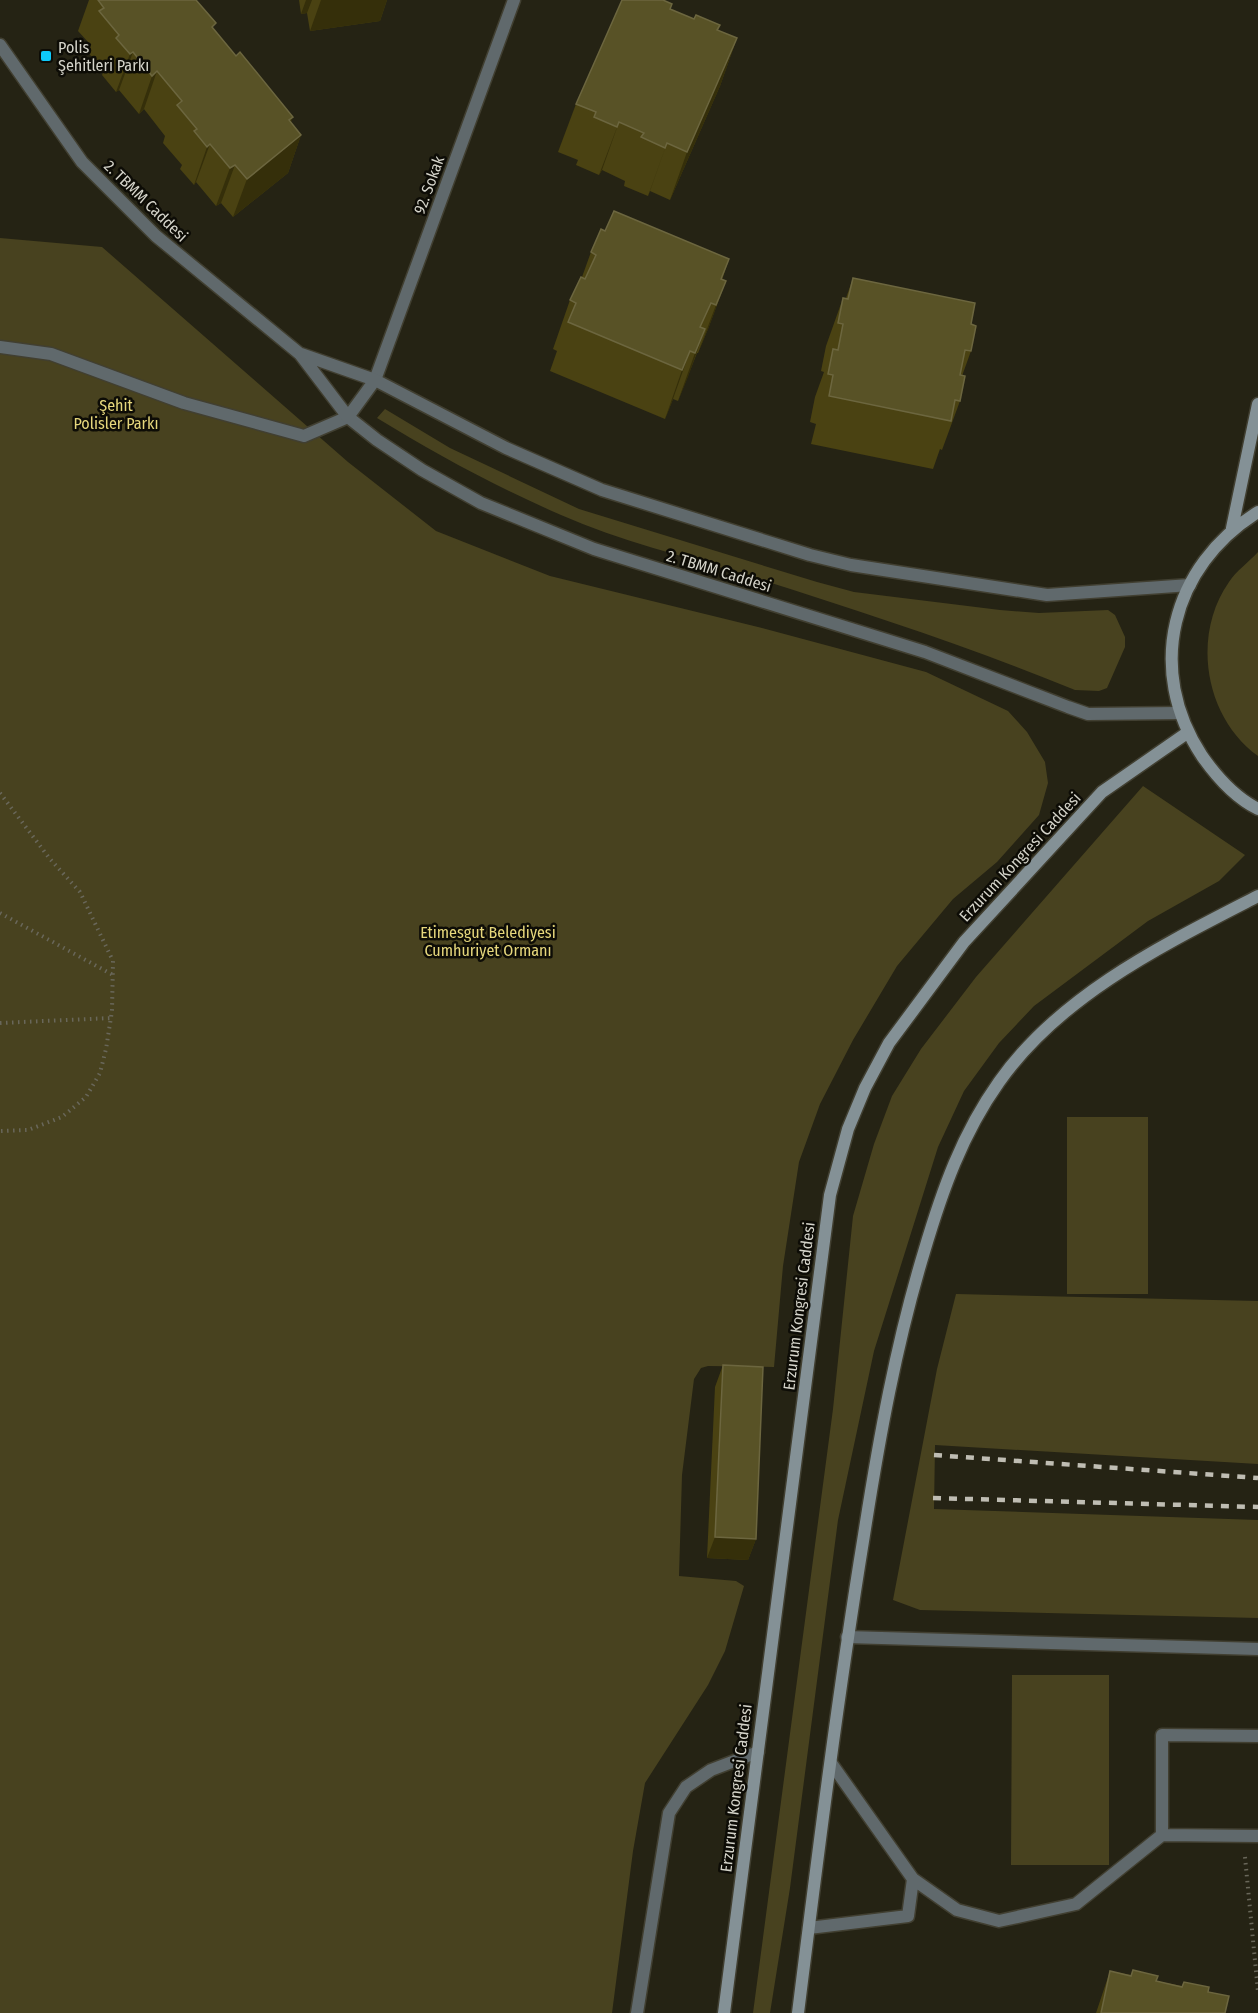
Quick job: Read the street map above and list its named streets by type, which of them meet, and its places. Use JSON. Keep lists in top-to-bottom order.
{
  "streets": {
    "main road": ["Erzurum Kongresi Caddesi"],
    "street": ["92. Sokak", "2. TBMM Caddesi"]
  },
  "crossings": [
    ["92. Sokak", "2. TBMM Caddesi"]
  ],
  "parks": ["Şehit Polisler Parkı", "Etimesgut Belediyesi Cumhuriyet Ormanı"],
  "places": {
    "transit": ["Polis Şehitleri Parkı"]
  }
}
